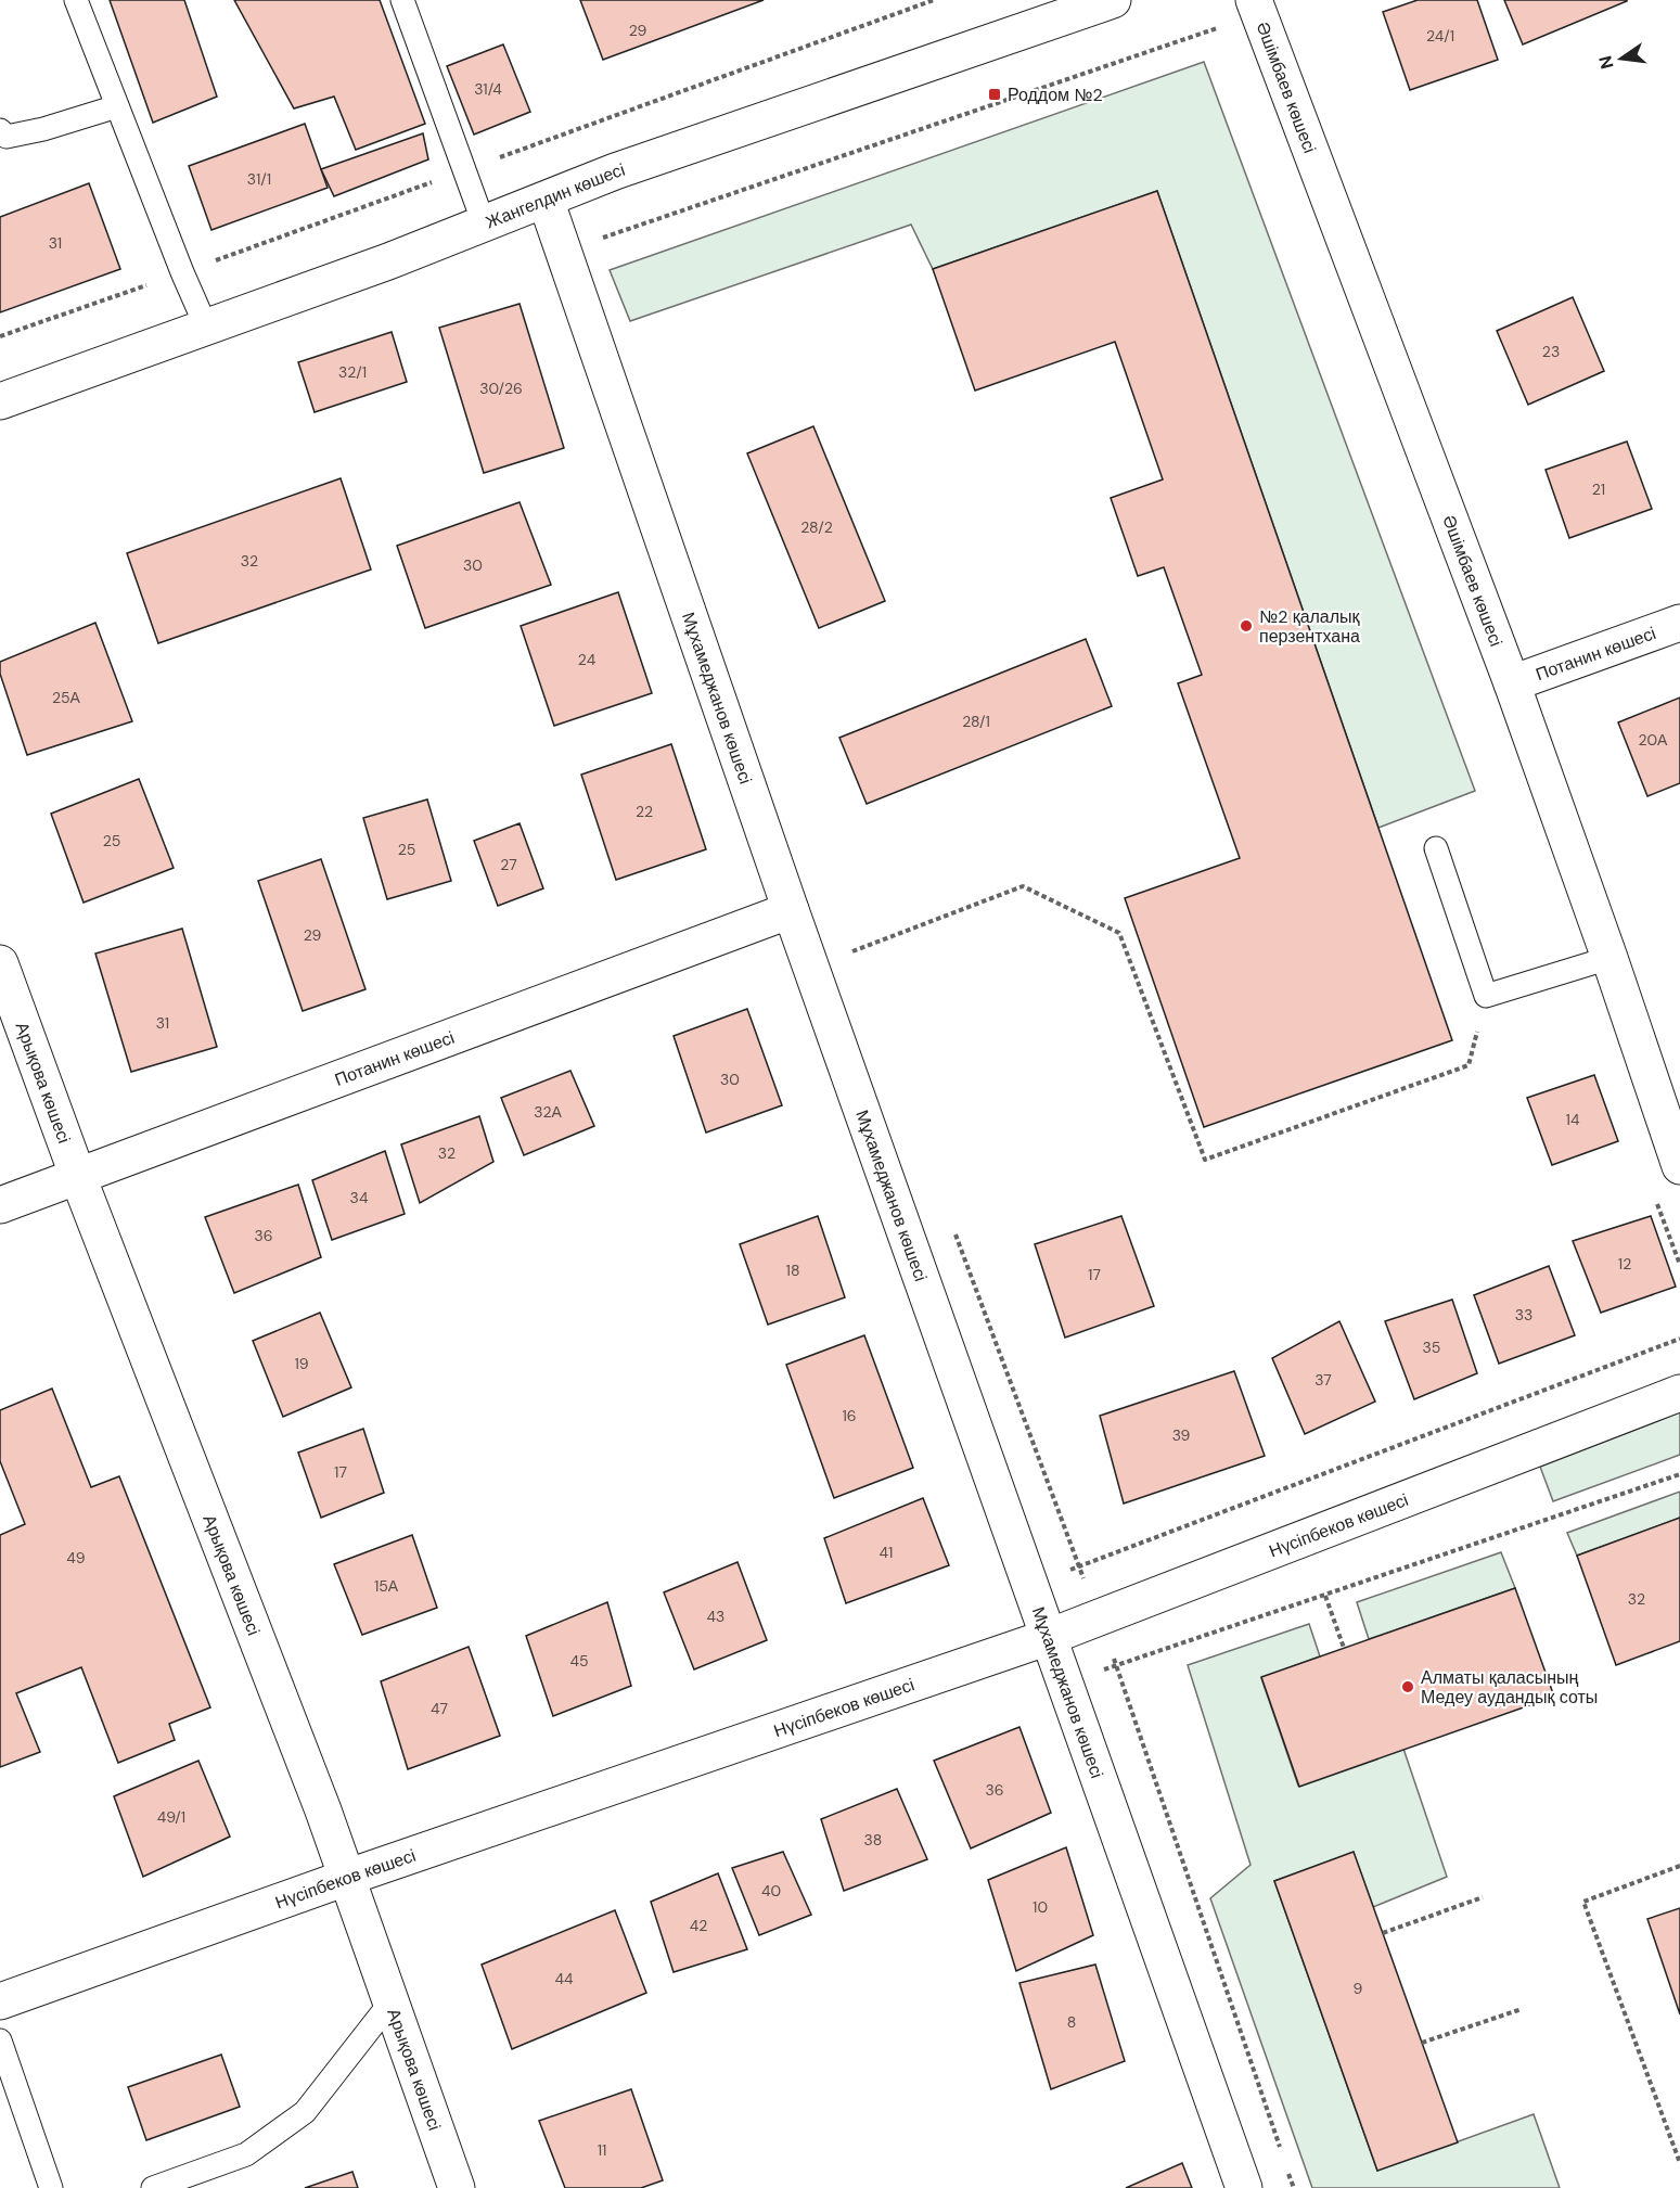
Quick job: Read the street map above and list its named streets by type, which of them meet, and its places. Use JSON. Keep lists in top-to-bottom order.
{
  "streets": {
    "street": [
      "Әшімбаев көшесі",
      "Жангелдин көшесі",
      "Потанин көшесі",
      "Мұхамеджанов көшесі",
      "Арықова көшесі",
      "Нүсіпбеков көшесі"
    ]
  },
  "crossings": [
    ["Әшімбаев көшесі", "Потанин көшесі"],
    ["Жангелдин көшесі", "Мұхамеджанов көшесі"],
    ["Потанин көшесі", "Мұхамеджанов көшесі"],
    ["Потанин көшесі", "Арықова көшесі"],
    ["Мұхамеджанов көшесі", "Нүсіпбеков көшесі"],
    ["Арықова көшесі", "Нүсіпбеков көшесі"]
  ],
  "places": {
    "transit": ["Роддом №2"],
    "other": ["№2 қалалық перзентхана", "Алматы қаласының Медеу аудандық соты"]
  },
  "house_numbers": [
    "29",
    "24/1",
    "31/4",
    "31/1",
    "31",
    "23",
    "32/1",
    "30/26",
    "21",
    "28/2",
    "32",
    "30",
    "24",
    "25А",
    "28/1",
    "20А",
    "22",
    "25",
    "25",
    "27",
    "29",
    "31",
    "30",
    "32А",
    "14",
    "32",
    "34",
    "36",
    "12",
    "18",
    "17",
    "33",
    "35",
    "19",
    "37",
    "16",
    "39",
    "17",
    "41",
    "49",
    "15А",
    "32",
    "43",
    "45",
    "47",
    "36",
    "49/1",
    "38",
    "40",
    "10",
    "42",
    "44",
    "9",
    "8",
    "11"
  ],
  "north": "left"
}
